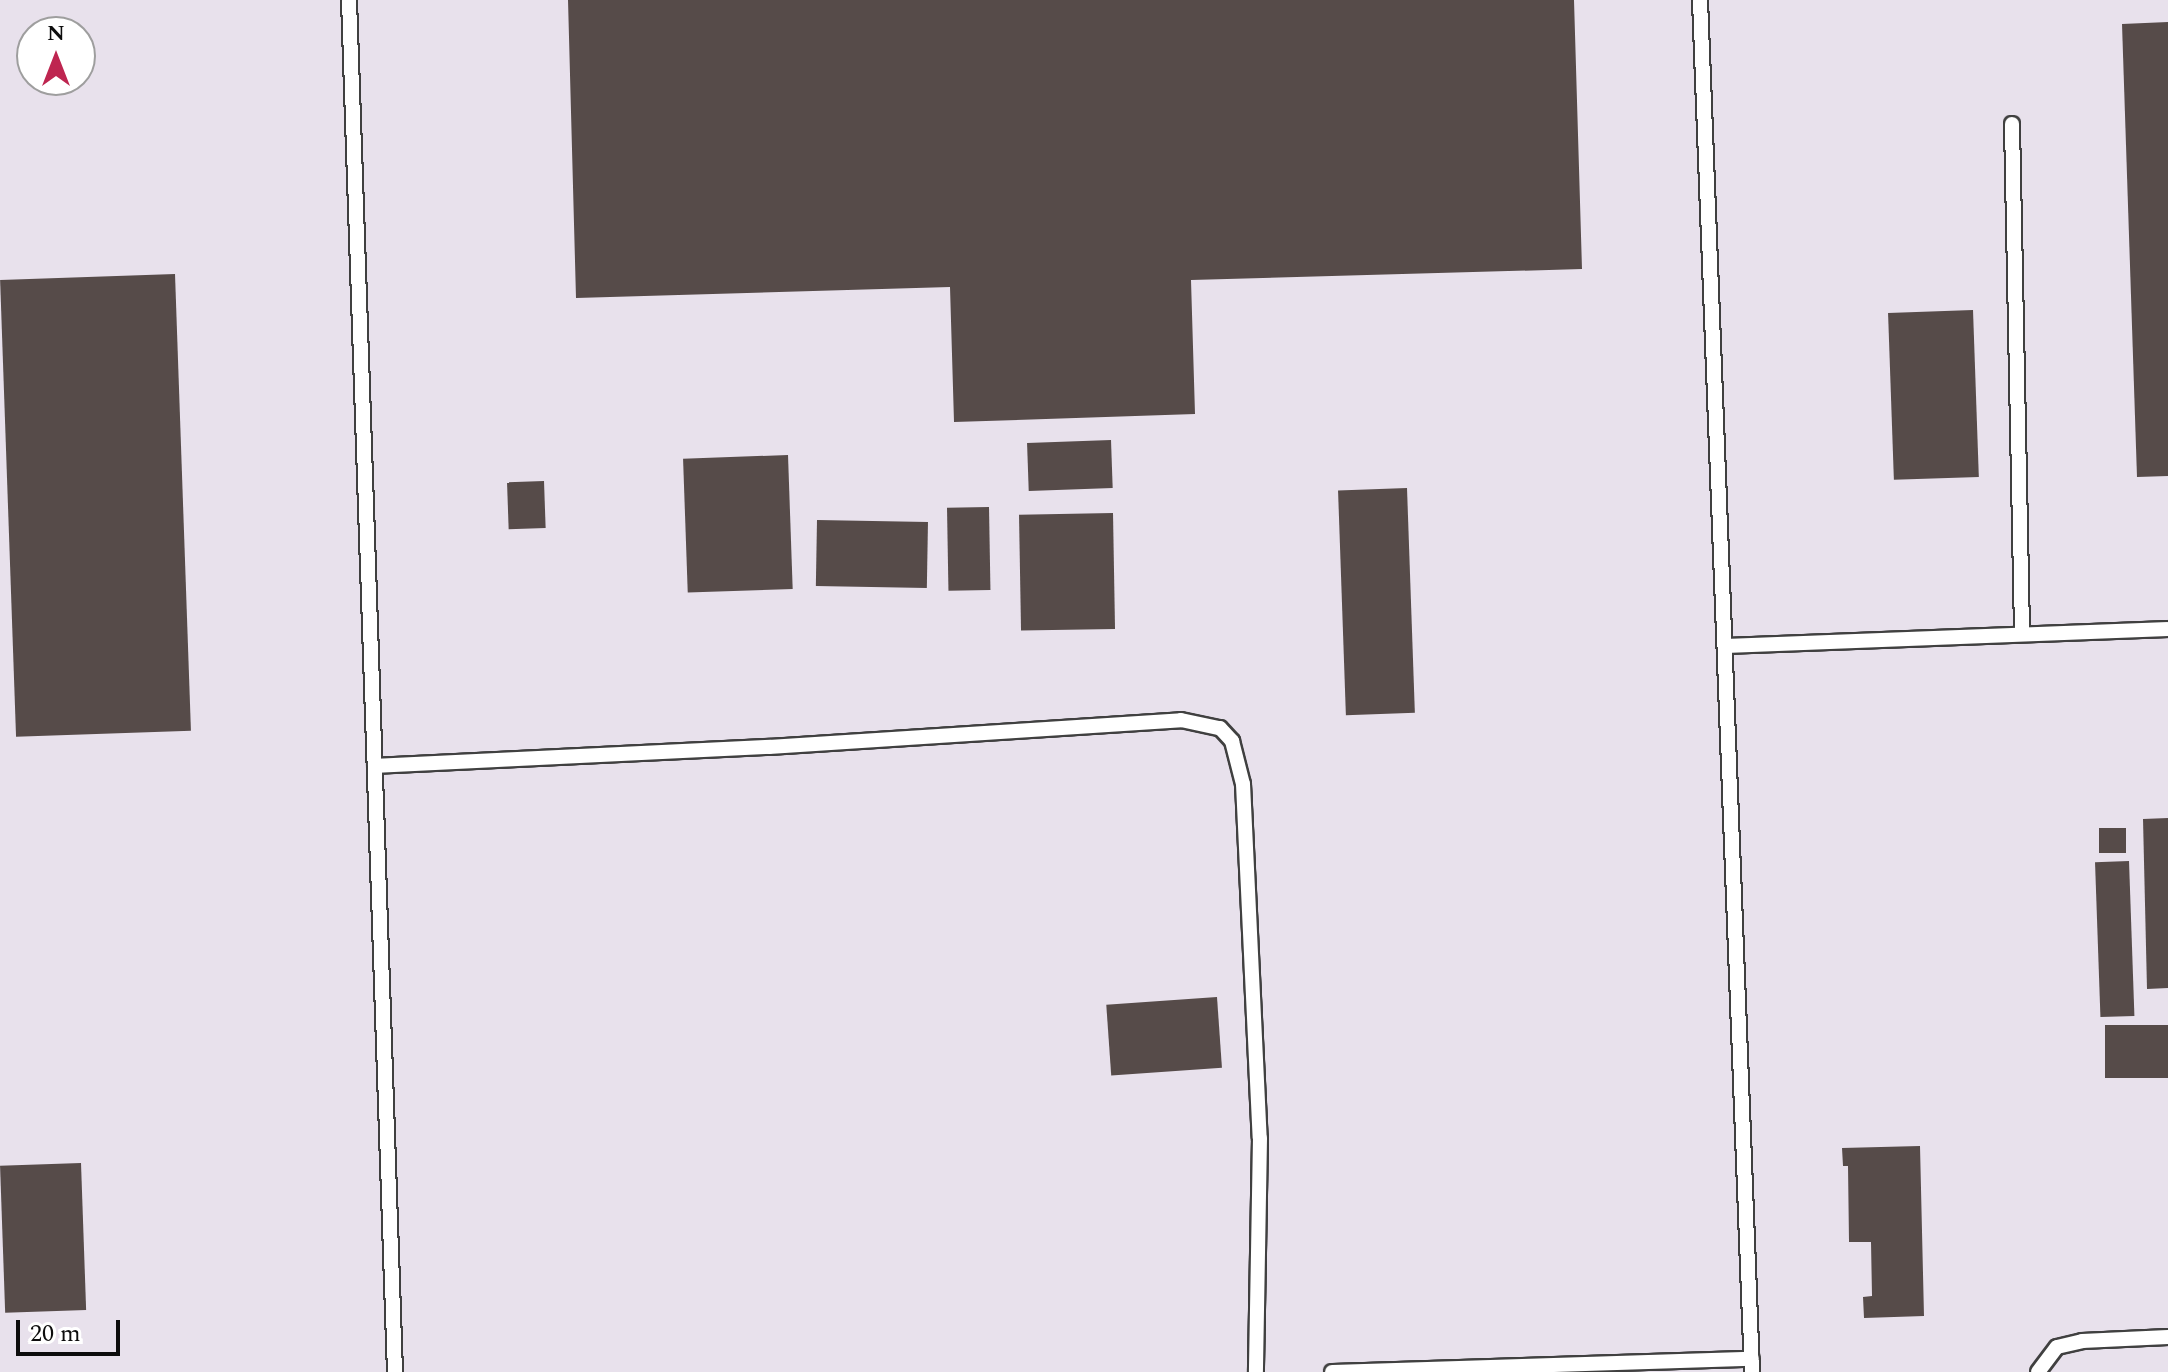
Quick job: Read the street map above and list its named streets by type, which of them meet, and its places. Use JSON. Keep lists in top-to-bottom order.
{
  "scale_bar": "20 m",
  "north": "top"
}
